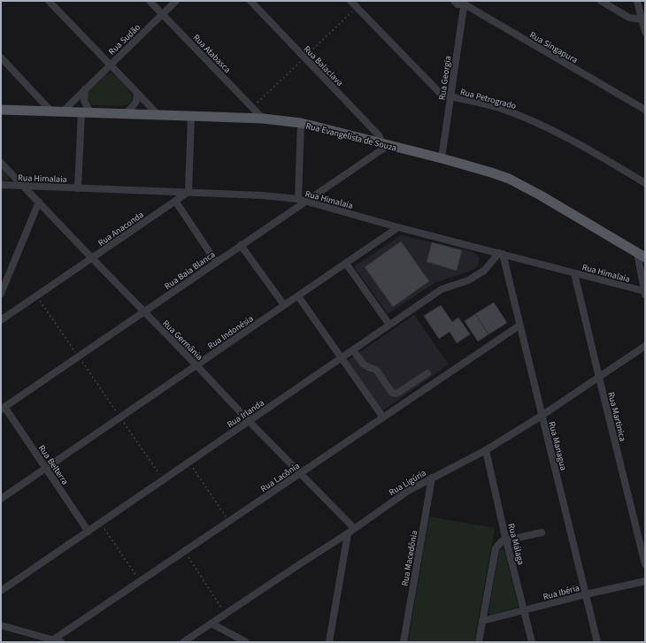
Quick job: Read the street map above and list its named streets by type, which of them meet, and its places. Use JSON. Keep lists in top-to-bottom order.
{
  "streets": {
    "main road": ["Rua Evangelista de Souza"],
    "street": [
      "Rua Sudão",
      "Rua Singapura",
      "Rua Atabasca",
      "Rua Balaclava",
      "Rua Georgia",
      "Rua Petrogrado",
      "Rua Himalaia",
      "Rua Anaconda",
      "Rua Baia Blanca",
      "Rua Indonésia",
      "Rua Germânia",
      "Rua Irlanda",
      "Rua Martinica",
      "Rua Managua",
      "Rua Belterra",
      "Rua Lacônia",
      "Rua Ligúria",
      "Rua Málaga",
      "Rua Macedônia",
      "Rua Ibéria"
    ]
  },
  "crossings": [
    ["Rua Sudão", "Rua Atabasca"],
    ["Rua Sudão", "Rua Evangelista de Souza"],
    ["Rua Singapura", "Rua Georgia"],
    ["Rua Atabasca", "Rua Evangelista de Souza"],
    ["Rua Balaclava", "Rua Evangelista de Souza"],
    ["Rua Balaclava", "Rua Baia Blanca"],
    ["Rua Georgia", "Rua Petrogrado"],
    ["Rua Georgia", "Rua Evangelista de Souza"],
    ["Rua Evangelista de Souza", "Rua Baia Blanca"],
    ["Rua Himalaia", "Rua Anaconda"],
    ["Rua Himalaia", "Rua Baia Blanca"],
    ["Rua Himalaia", "Rua Indonésia"],
    ["Rua Himalaia", "Rua Germânia"],
    ["Rua Himalaia", "Rua Irlanda"],
    ["Rua Himalaia", "Rua Martinica"],
    ["Rua Himalaia", "Rua Managua"],
    ["Rua Anaconda", "Rua Germânia"],
    ["Rua Baia Blanca", "Rua Germânia"],
    ["Rua Baia Blanca", "Rua Belterra"],
    ["Rua Indonésia", "Rua Germânia"],
    ["Rua Indonésia", "Rua Belterra"],
    ["Rua Germânia", "Rua Irlanda"],
    ["Rua Germânia", "Rua Lacônia"],
    ["Rua Germânia", "Rua Ligúria"],
    ["Rua Irlanda", "Rua Managua"],
    ["Rua Irlanda", "Rua Belterra"],
    ["Rua Martinica", "Rua Ligúria"],
    ["Rua Managua", "Rua Lacônia"],
    ["Rua Managua", "Rua Ligúria"],
    ["Rua Managua", "Rua Ibéria"],
    ["Rua Ligúria", "Rua Málaga"],
    ["Rua Ligúria", "Rua Macedônia"],
    ["Rua Málaga", "Rua Ibéria"]
  ]
}
